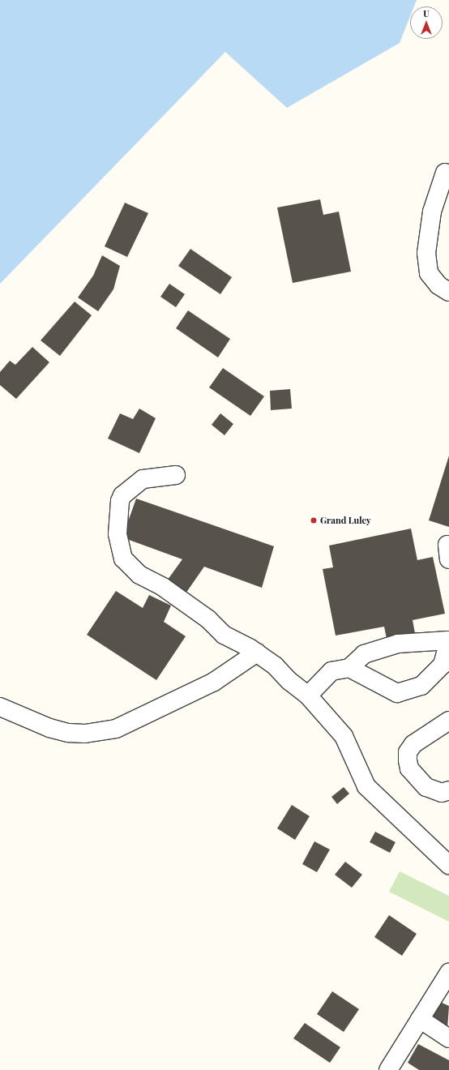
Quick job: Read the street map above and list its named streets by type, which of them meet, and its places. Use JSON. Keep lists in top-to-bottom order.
{
  "places": ["Grand Luley"],
  "north": "top"
}
